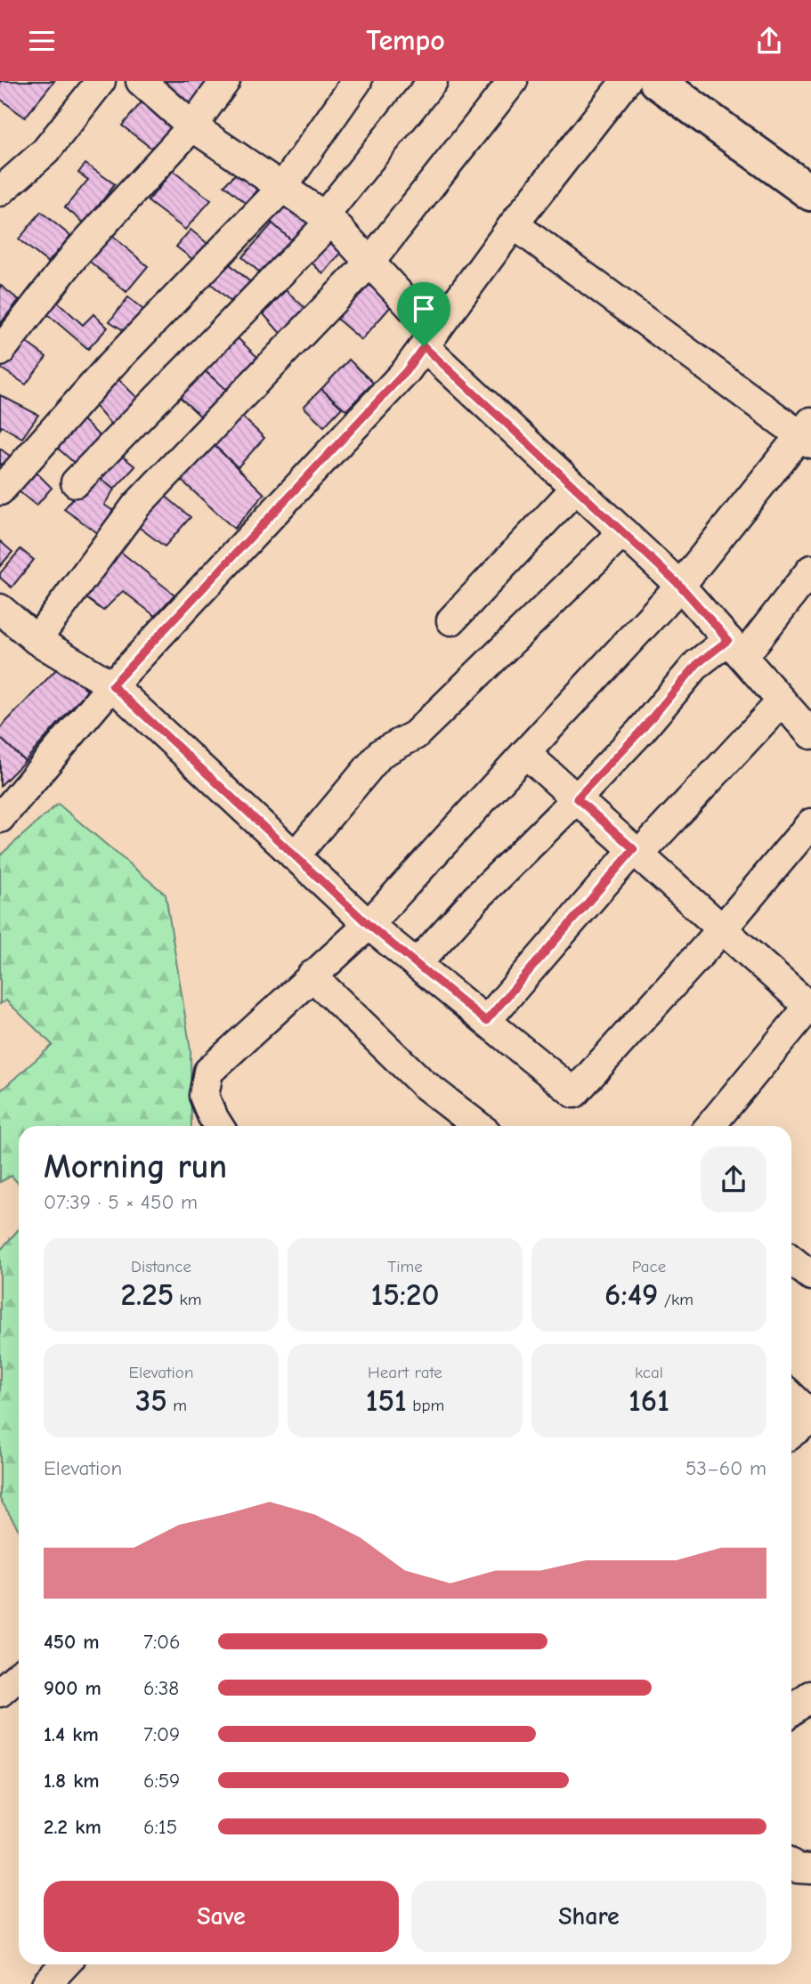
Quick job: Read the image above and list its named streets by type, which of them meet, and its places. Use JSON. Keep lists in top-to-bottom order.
{
  "page": {
    "header": "Tempo",
    "heading": ["Morning run", "07:39 · 5 × 450 m"],
    "stats": [
      ["Distance", "2.25 km"],
      ["Time", "15:20"],
      ["Pace", "6:49 /km"],
      ["Elevation", "35 m"],
      ["Heart rate", "151 bpm"],
      ["kcal", "161"]
    ],
    "chart": ["Elevation", "53–60 m"],
    "list": [
      {
        "name": "450 m",
        "note": "7:06"
      },
      {
        "name": "900 m",
        "note": "6:38"
      },
      {
        "name": "1.4 km",
        "note": "7:09"
      },
      {
        "name": "1.8 km",
        "note": "6:59"
      },
      {
        "name": "2.2 km",
        "note": "6:15"
      }
    ],
    "buttons": ["Save", "Share"]
  }
}
